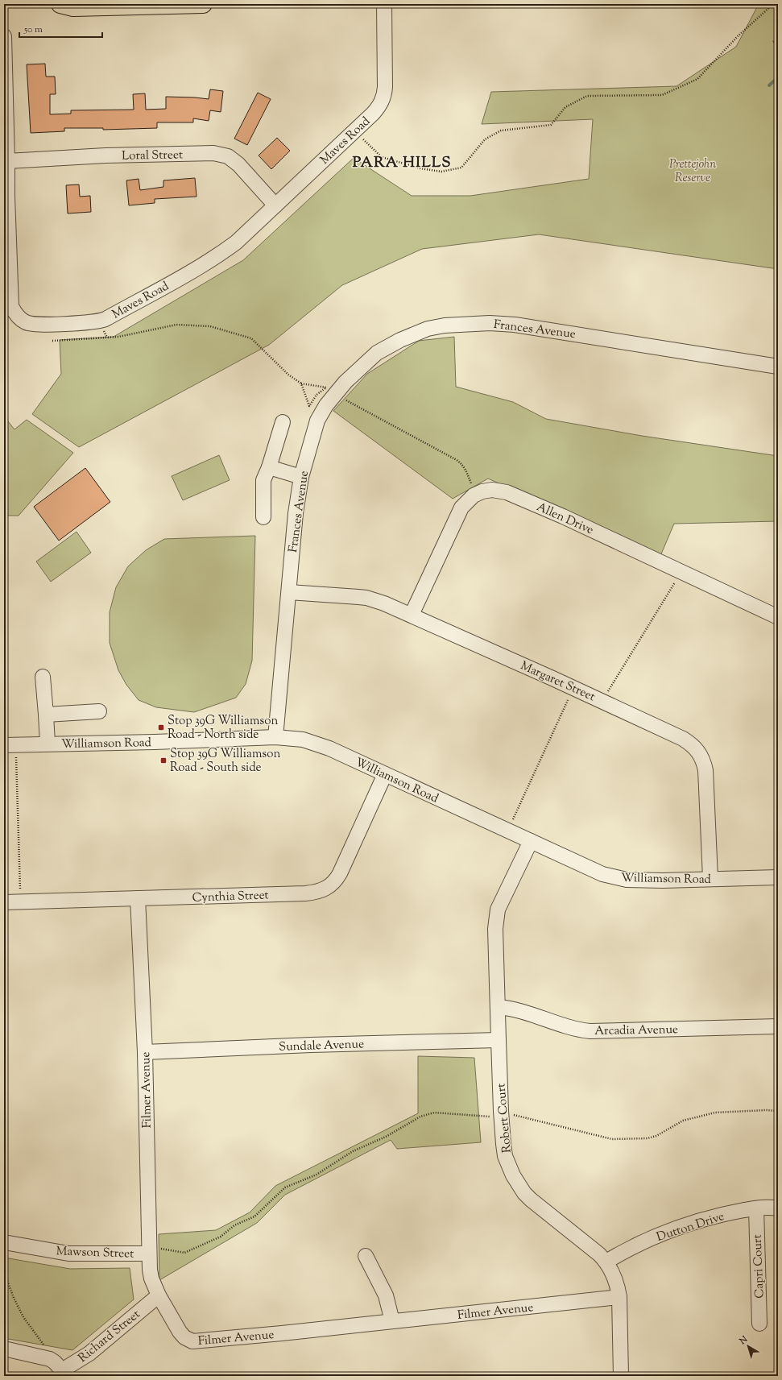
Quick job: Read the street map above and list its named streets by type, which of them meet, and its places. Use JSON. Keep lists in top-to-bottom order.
{
  "streets": {
    "street": [
      "Maves Road",
      "Loral Street",
      "Frances Avenue",
      "Allen Drive",
      "Margaret Street",
      "Williamson Road",
      "Cynthia Street",
      "Arcadia Avenue",
      "Sundale Avenue",
      "Filmer Avenue",
      "Robert Court",
      "Dutton Drive",
      "Mawson Street",
      "Capri Court",
      "Richard Street"
    ]
  },
  "crossings": [
    ["Maves Road", "Loral Street"],
    ["Frances Avenue", "Margaret Street"],
    ["Frances Avenue", "Williamson Road"],
    ["Allen Drive", "Margaret Street"],
    ["Margaret Street", "Williamson Road"],
    ["Williamson Road", "Cynthia Street"],
    ["Williamson Road", "Robert Court"],
    ["Cynthia Street", "Filmer Avenue"],
    ["Arcadia Avenue", "Robert Court"],
    ["Sundale Avenue", "Filmer Avenue"],
    ["Sundale Avenue", "Robert Court"],
    ["Filmer Avenue", "Robert Court"],
    ["Filmer Avenue", "Mawson Street"],
    ["Filmer Avenue", "Richard Street"],
    ["Robert Court", "Dutton Drive"],
    ["Dutton Drive", "Capri Court"]
  ],
  "districts": ["PARA HILLS"],
  "parks": ["Prettejohn Reserve"],
  "places": {
    "transit": ["Stop 39G Williamson Road - North side", "Stop 39G Williamson Road - South side"]
  },
  "scale_bar": "50 m",
  "north": "top left"
}
